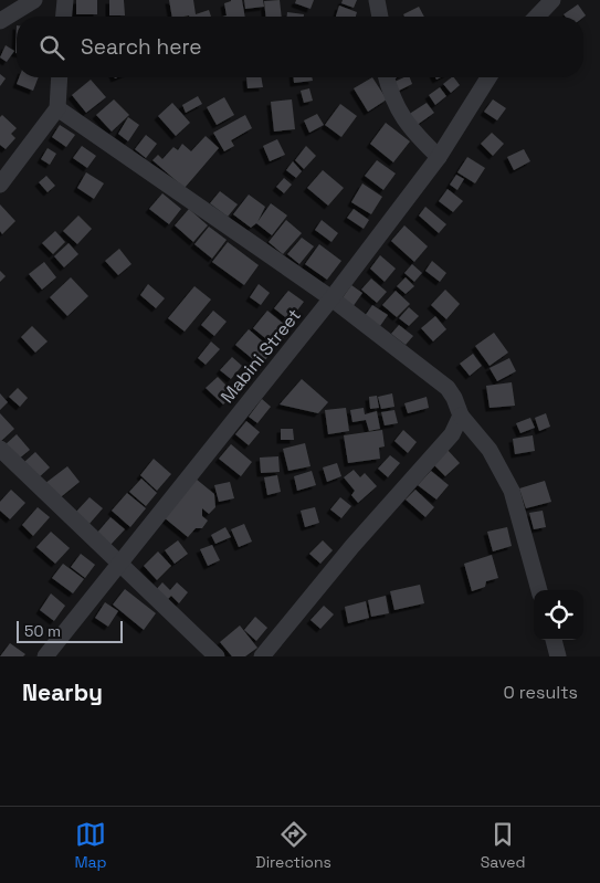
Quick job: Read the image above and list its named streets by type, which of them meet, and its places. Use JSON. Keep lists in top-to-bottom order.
{
  "streets": {
    "street": ["Mabini Street"]
  },
  "scale_bar": "50 m",
  "page": {
    "search": "Search here",
    "scale": "50 m",
    "heading": ["Nearby", "0 results"],
    "nav": ["Map", "Directions", "Saved"]
  }
}
